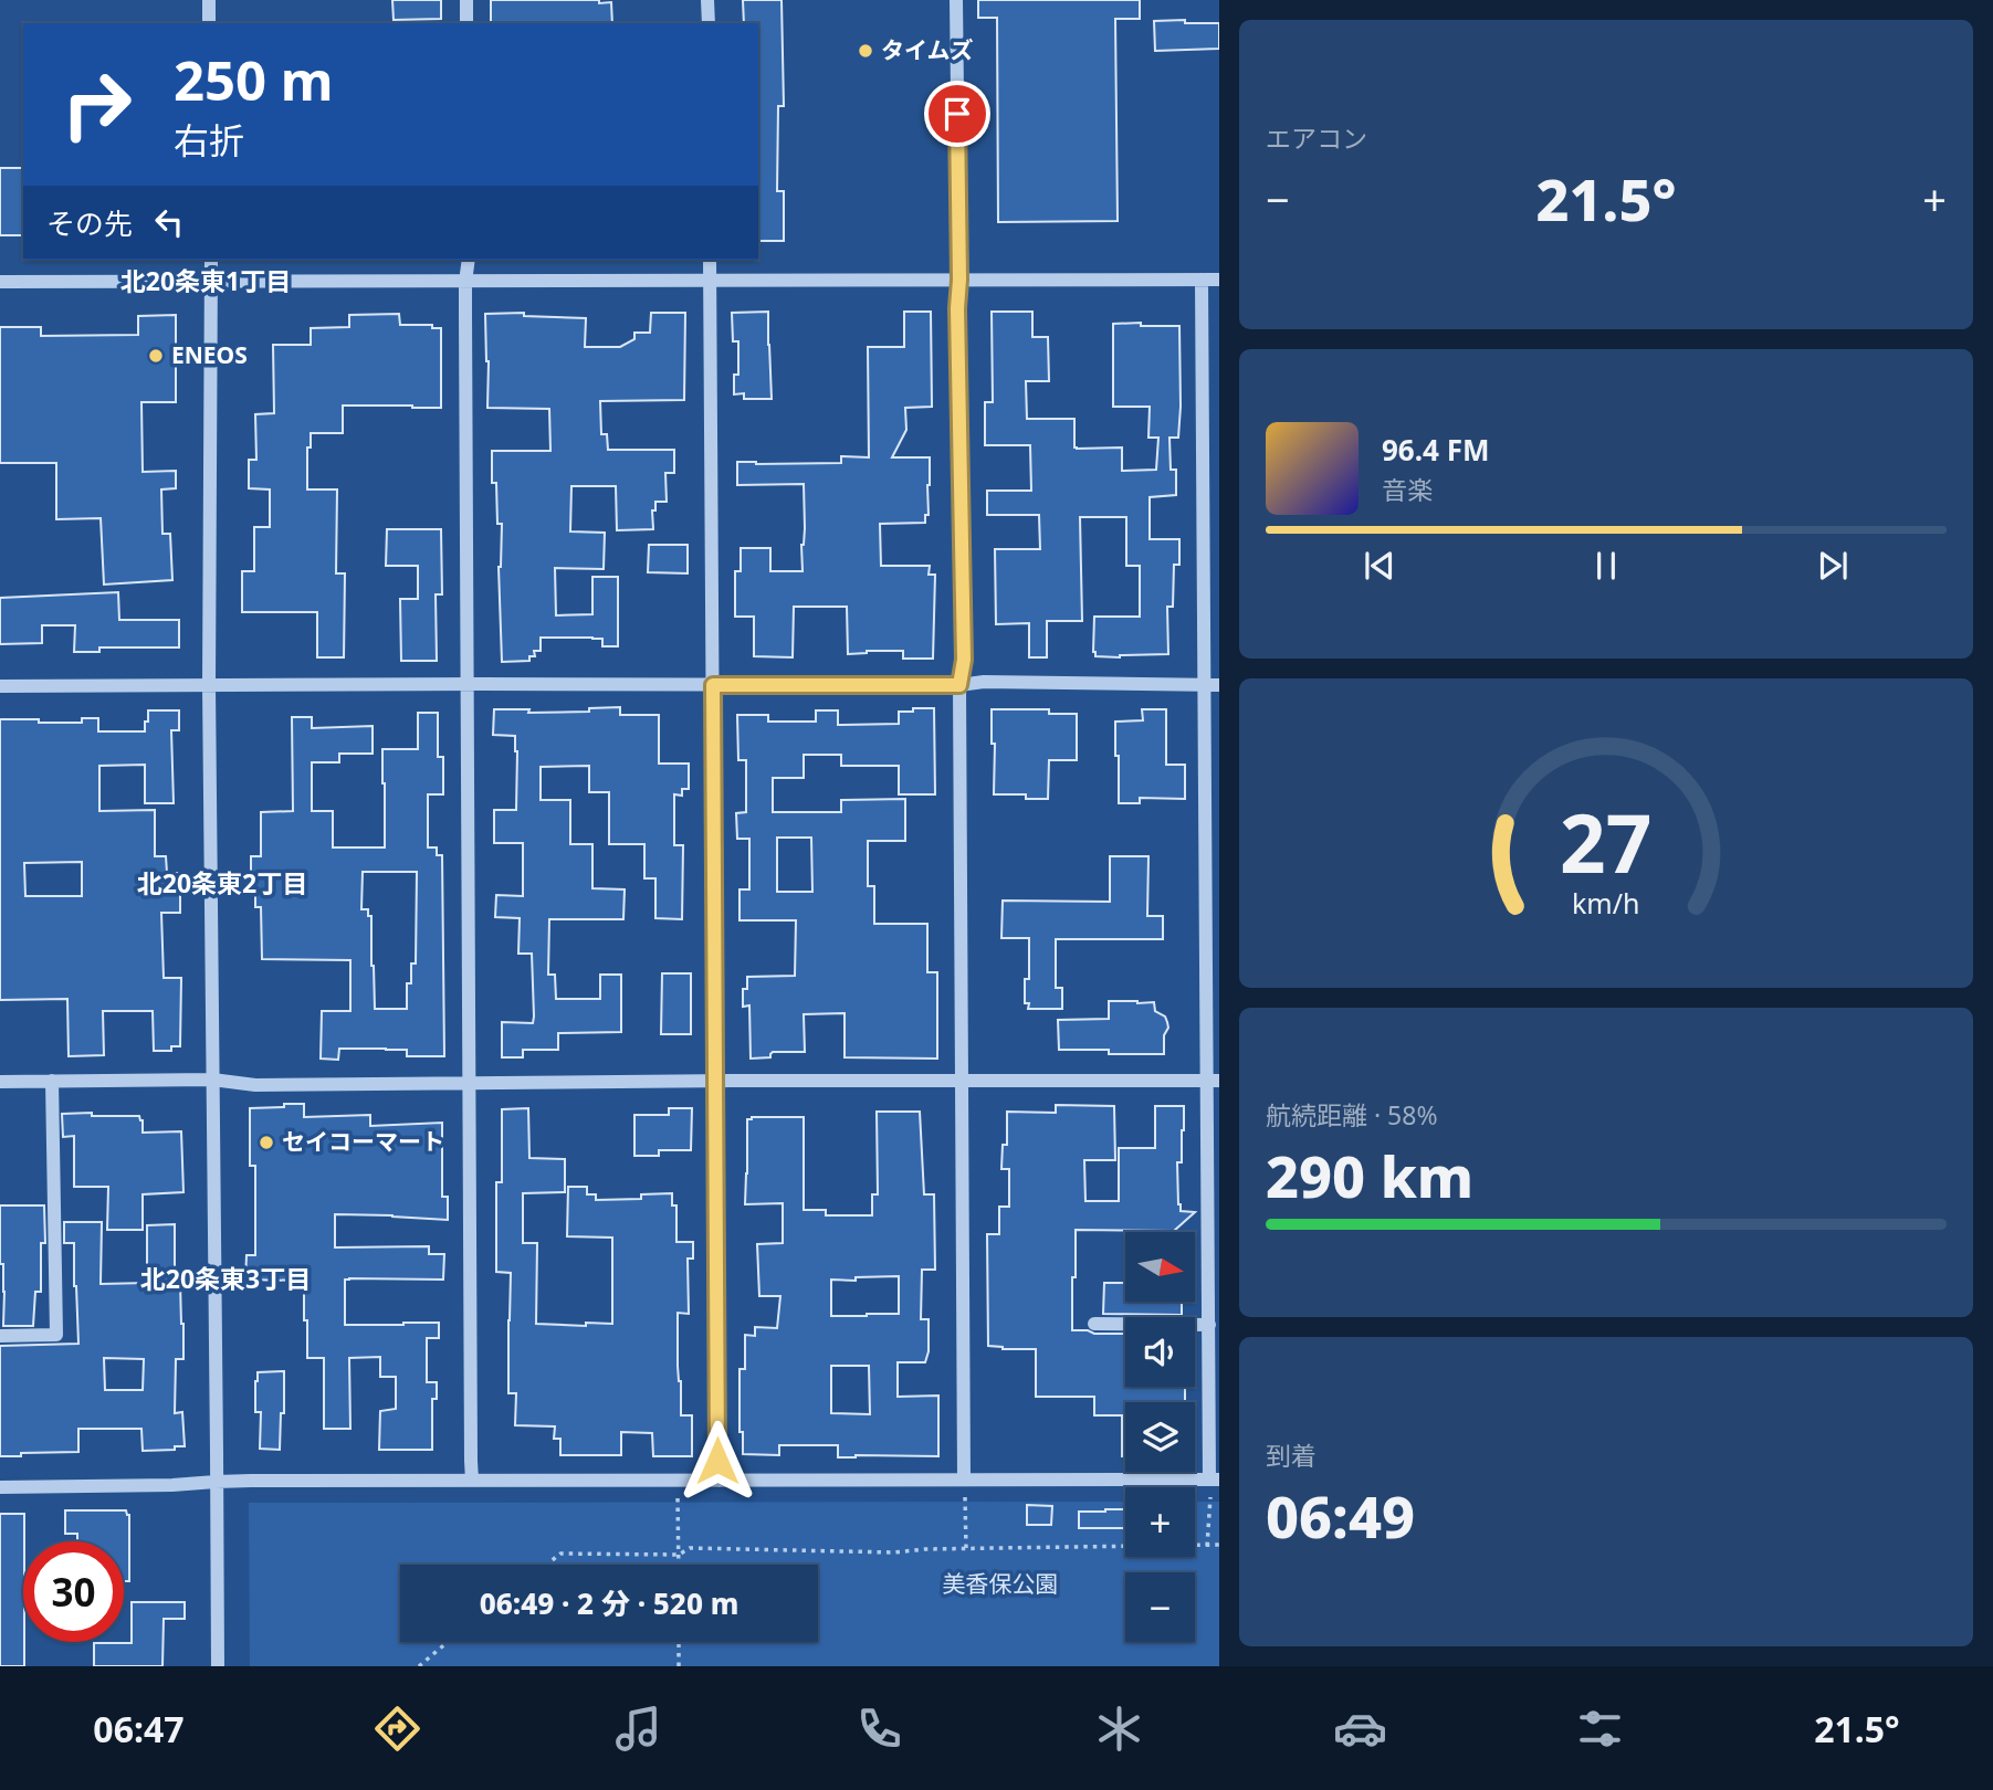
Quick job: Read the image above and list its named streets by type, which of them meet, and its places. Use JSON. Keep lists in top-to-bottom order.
{
  "districts": ["北20条東1丁目", "北20条東2丁目", "北20条東3丁目"],
  "parks": ["美香保公園"],
  "places": ["タイムズ", "ENEOS", "セイコーマート"],
  "north": "right",
  "page": {
    "tile": [
      "エアコン",
      ["航続距離 · 58%", "290 km"],
      ["到着", "06:49"]
    ],
    "turn": ["250 m", "右折"],
    "heat": ["−", "21.5°", "+"],
    "then": "その先",
    "song": ["96.4 FM", "音楽"],
    "map_buttons": ["+", "−"],
    "limit": "30",
    "trip": "06:49 · 2 分 · 520 m",
    "tabs": ["06:47", "21.5°"],
    "gauge": ["27", "km/h"]
  }
}
